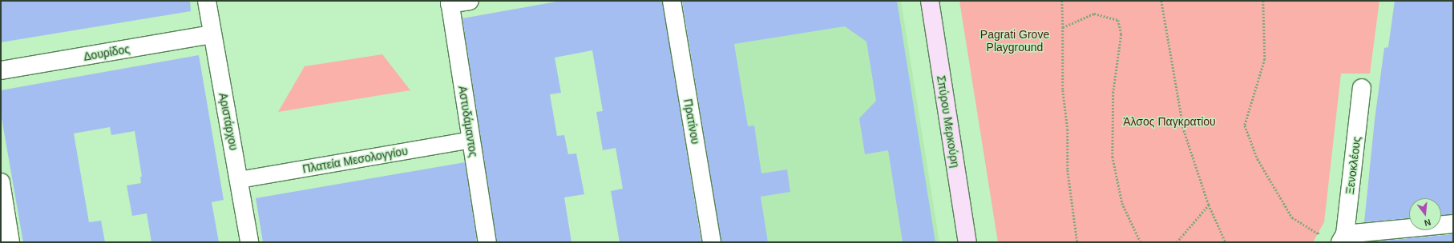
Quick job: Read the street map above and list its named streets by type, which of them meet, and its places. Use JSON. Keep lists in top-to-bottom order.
{
  "streets": {
    "main road": ["Σπύρου Μερκούρη"],
    "street": [
      "Δουρίδος",
      "Αριστάρχου",
      "Αστυδάμαντος",
      "Πρατίνου",
      "Πλατεία Μεσολογγίου",
      "Ξενοκλέους"
    ]
  },
  "crossings": [
    ["Δουρίδος", "Αριστάρχου"],
    ["Αριστάρχου", "Πλατεία Μεσολογγίου"],
    ["Αστυδάμαντος", "Πλατεία Μεσολογγίου"]
  ],
  "parks": ["Pagrati Grove Playground", "Άλσος Παγκρατίου"],
  "north": "bottom"
}
